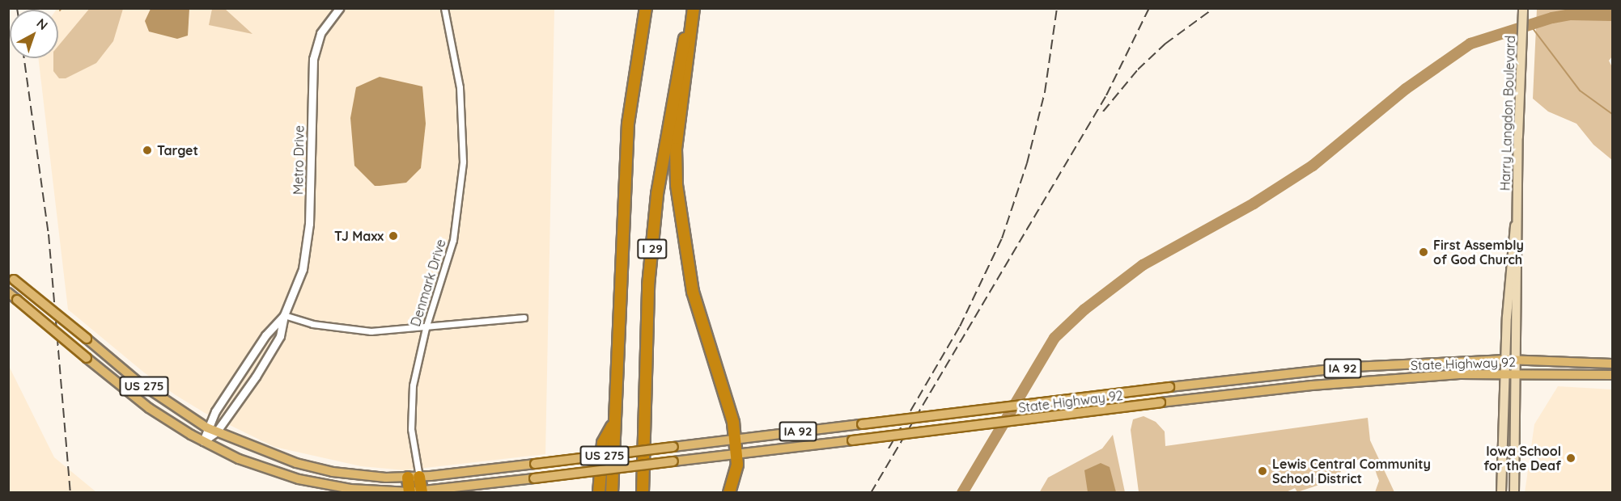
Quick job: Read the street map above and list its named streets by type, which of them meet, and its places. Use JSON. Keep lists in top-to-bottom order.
{
  "streets": {
    "highway": ["I 29"],
    "main road": [
      "Harry Langdon Boulevard",
      "State Highway 92",
      "IA 92",
      "US 275"
    ],
    "street": ["Metro Drive", "Denmark Drive"]
  },
  "crossings": [
    ["Harry Langdon Boulevard", "State Highway 92"],
    ["Metro Drive", "US 275"],
    ["Denmark Drive", "State Highway 92"],
    ["Denmark Drive", "US 275"],
    ["State Highway 92", "US 275"]
  ],
  "places": [
    "Target",
    "TJ Maxx",
    "First Assembly of God Church",
    "Iowa School for the Deaf",
    "Lewis Central Community School District"
  ],
  "north": "top right"
}
